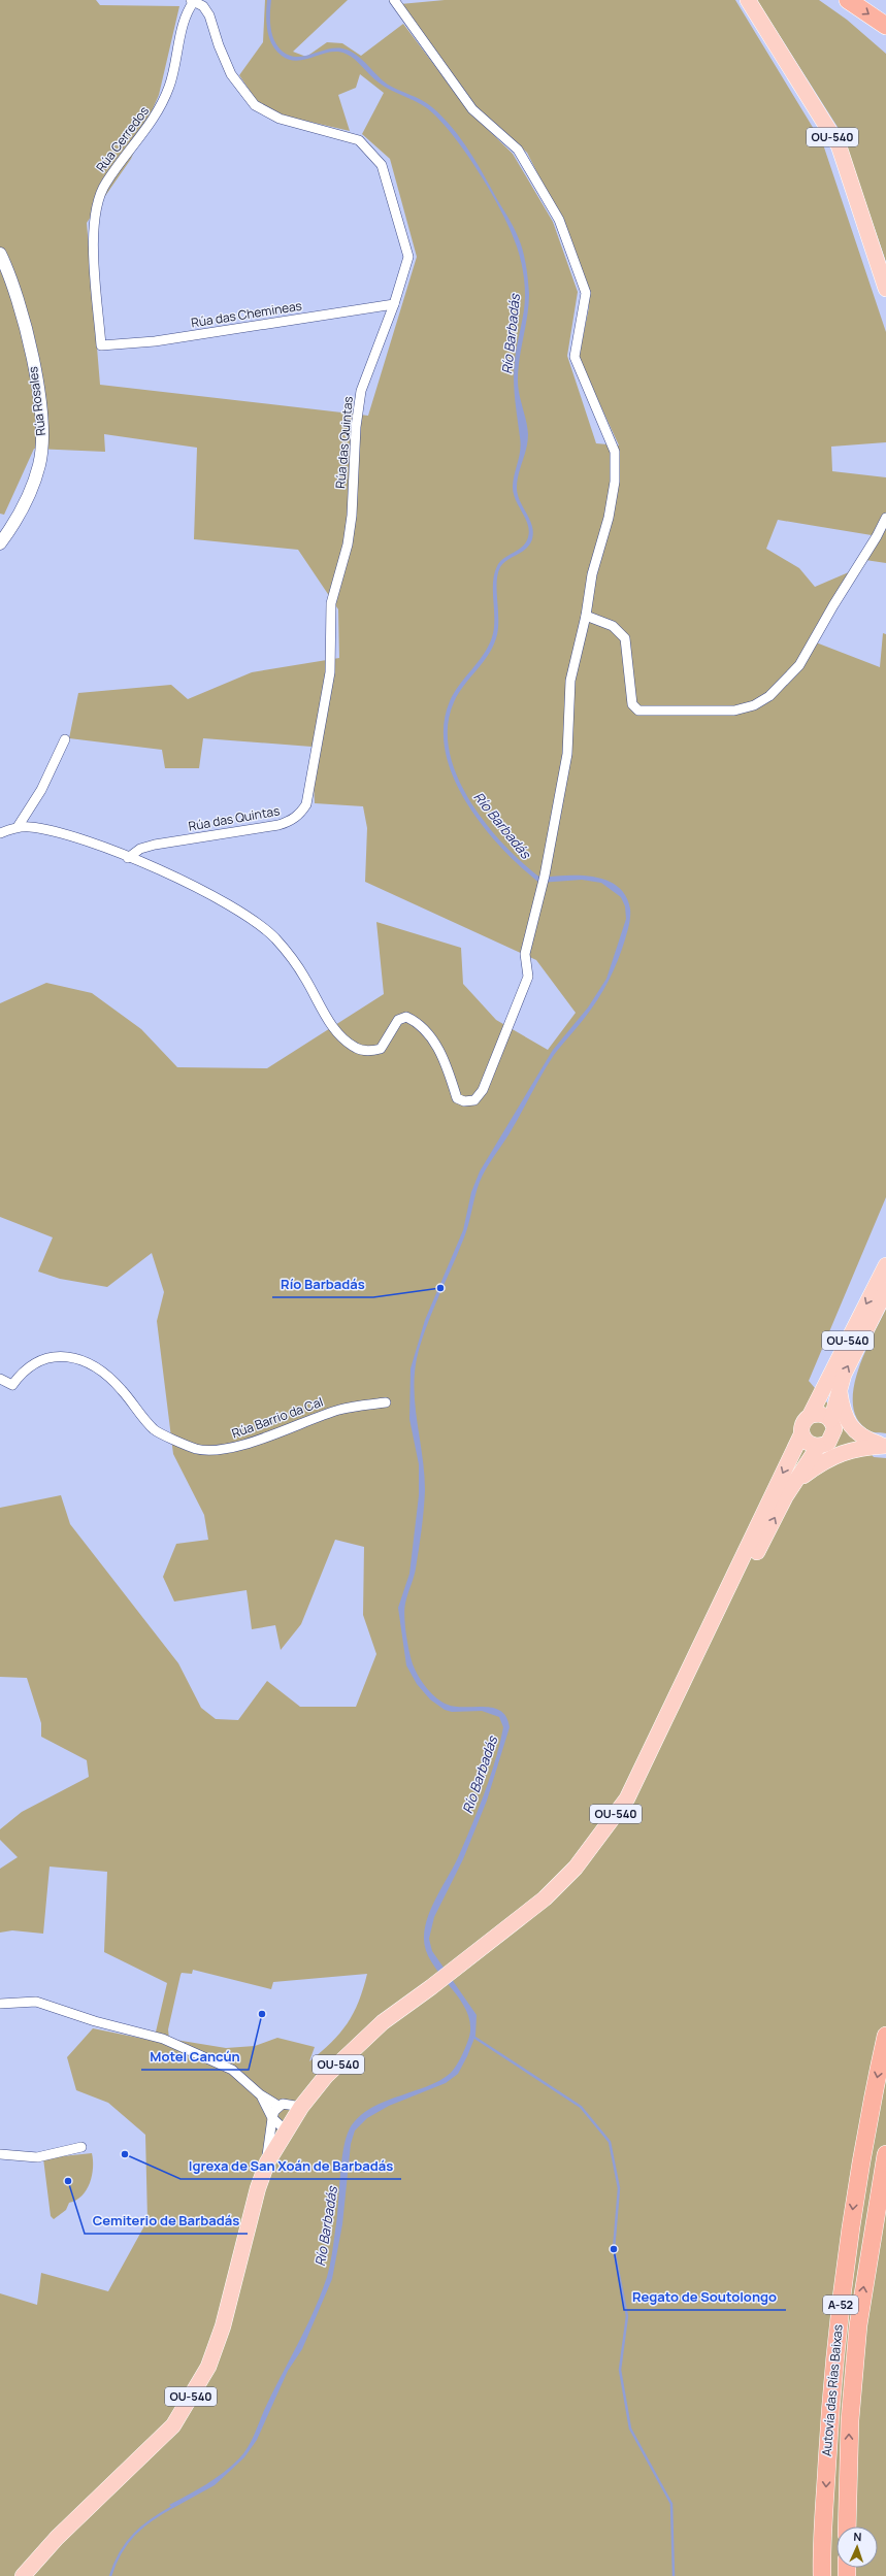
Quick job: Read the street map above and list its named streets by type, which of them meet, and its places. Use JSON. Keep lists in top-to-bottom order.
{
  "streets": {
    "highway": ["A-52", "Autovía das Rías Baixas"],
    "main road": ["OU-540"],
    "street": [
      "Rúa Cerredos",
      "Rúa das Chemineas",
      "Rúa Rosales",
      "Rúa das Quintas",
      "Rúa Barrio da Cal"
    ]
  },
  "crossings": [
    ["Rúa Cerredos", "Rúa das Chemineas"],
    ["Rúa Cerredos", "Rúa das Quintas"],
    ["Rúa das Chemineas", "Rúa das Quintas"]
  ],
  "water": ["Río Barbadás"],
  "places": [
    "Río Barbadás",
    "Motel Cancún",
    "Igrexa de San Xoán de Barbadás",
    "Cemiterio de Barbadás",
    "Regato de Soutolongo"
  ],
  "north": "top"
}
